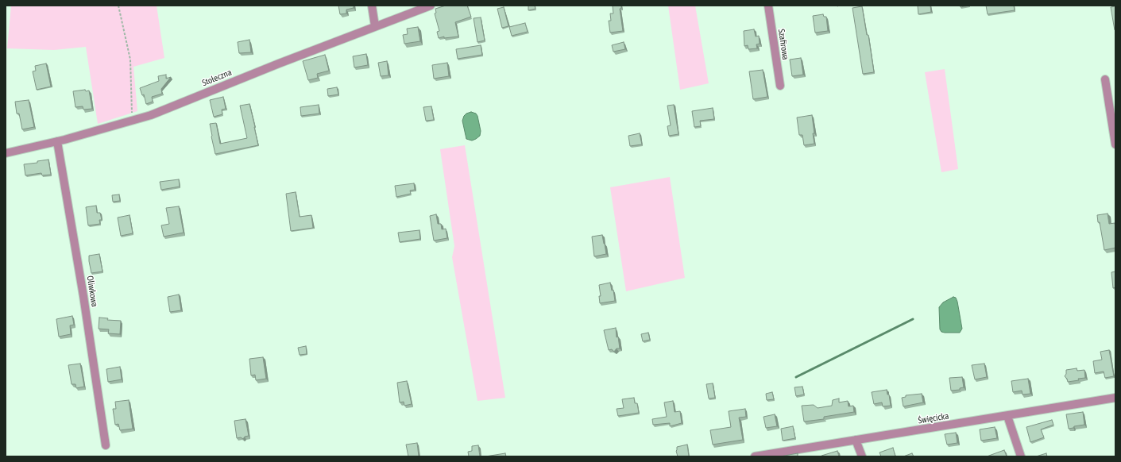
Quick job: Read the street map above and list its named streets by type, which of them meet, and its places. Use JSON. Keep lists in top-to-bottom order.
{
  "streets": {
    "street": [
      "Szafirowa",
      "Stołeczna",
      "Oliwkowa",
      "Święcicka"
    ]
  },
  "crossings": [
    ["Stołeczna", "Oliwkowa"]
  ]
}
